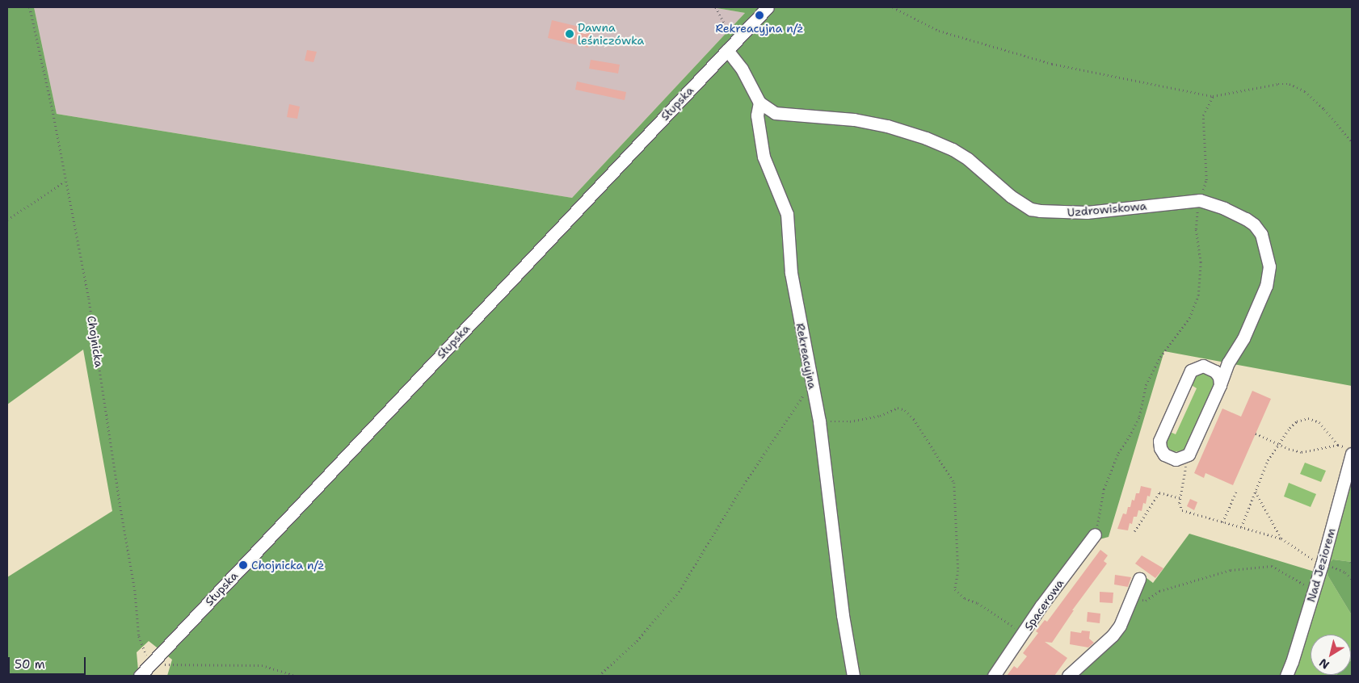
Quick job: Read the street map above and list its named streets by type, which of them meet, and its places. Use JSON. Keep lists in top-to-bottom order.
{
  "streets": {
    "street": [
      "Słupska",
      "Uzdrowiskowa",
      "Rekreacyjna",
      "Nad Jeziorem",
      "Spacerowa"
    ],
    "path": ["Chojnicka"]
  },
  "crossings": [
    ["Słupska", "Chojnicka"],
    ["Uzdrowiskowa", "Rekreacyjna"]
  ],
  "places": ["Rekreacyjna n/ż", "Dawna leśniczówka", "Chojnicka n/ż"],
  "scale_bar": "50 m",
  "north": "bottom left"
}
